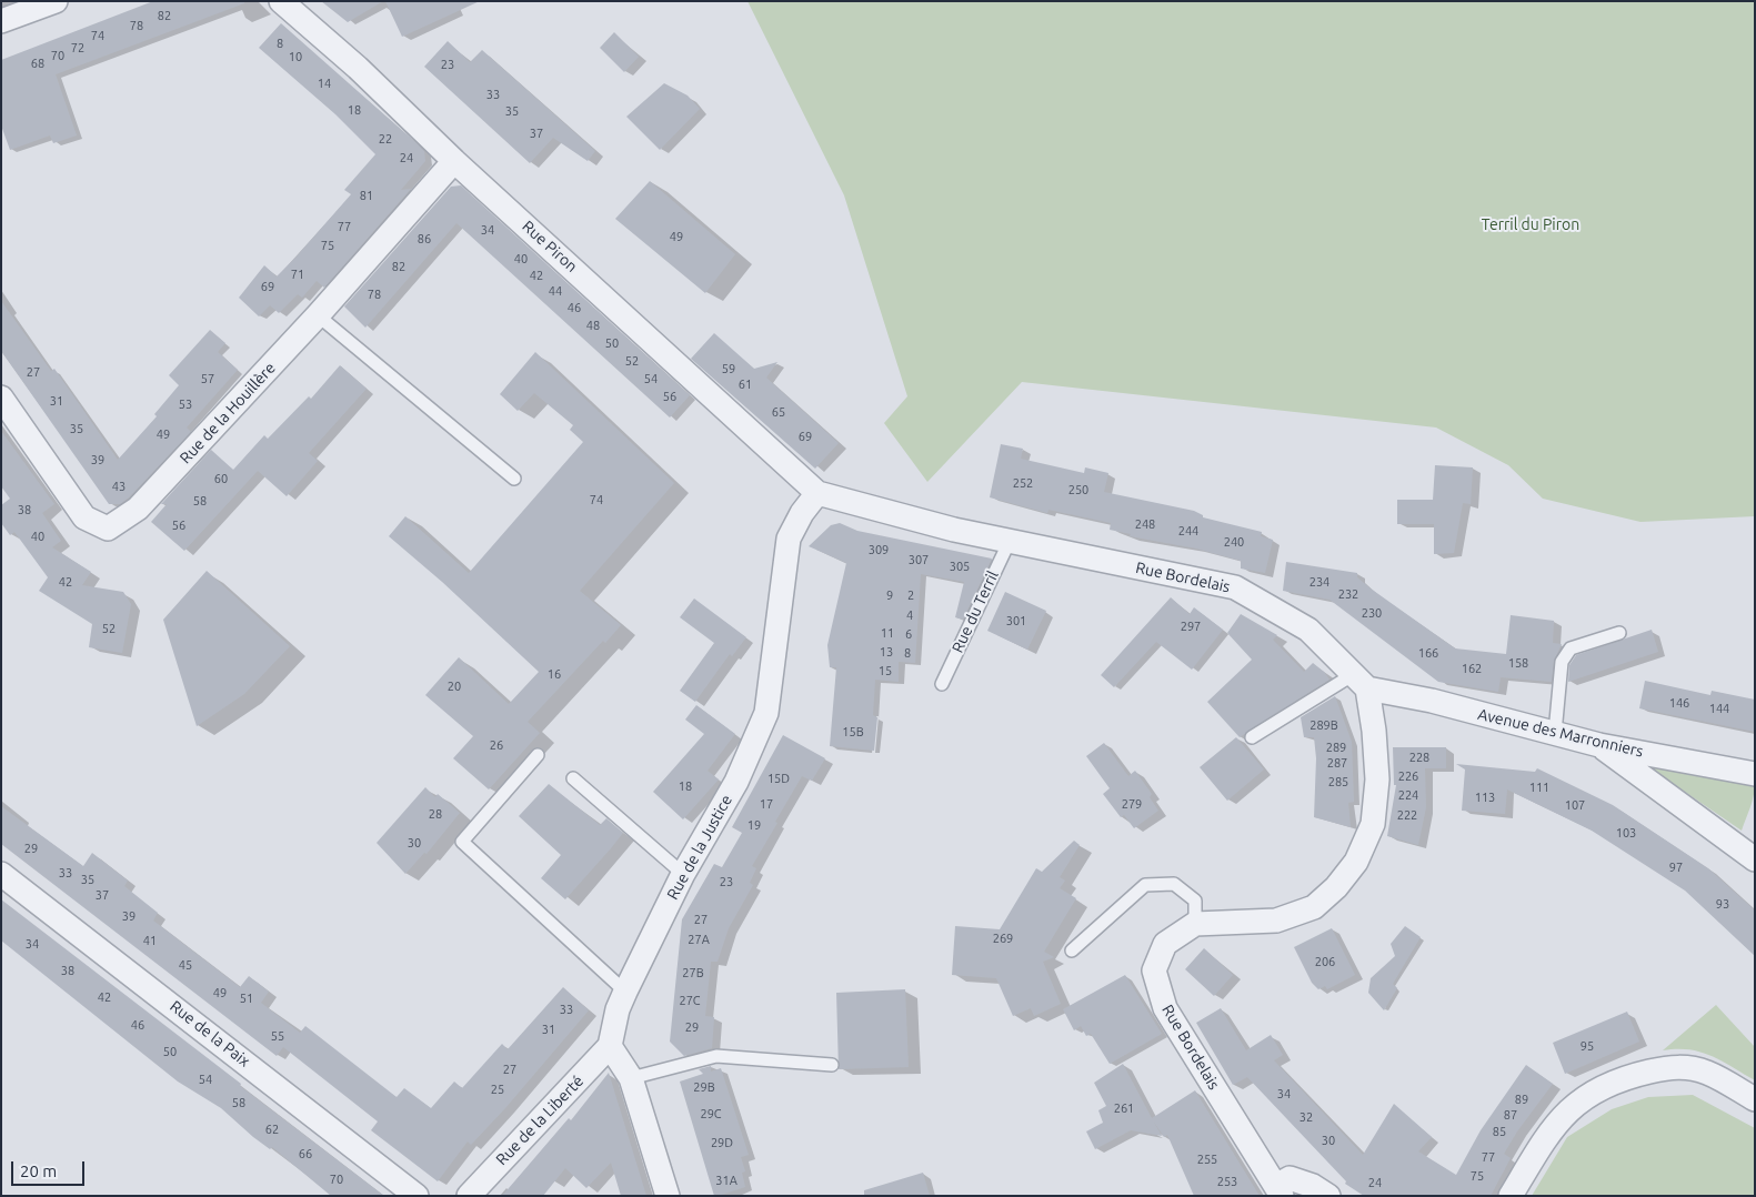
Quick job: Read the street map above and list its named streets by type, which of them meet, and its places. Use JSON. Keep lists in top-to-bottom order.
{
  "streets": {
    "street": [
      "Rue Piron",
      "Rue de la Houillère",
      "Rue Bordelais",
      "Avenue des Marronniers",
      "Rue de la Justice",
      "Rue de la Paix",
      "Rue de la Liberté"
    ],
    "lane": ["Rue du Terril"]
  },
  "crossings": [
    ["Rue Piron", "Rue de la Houillère"],
    ["Rue Piron", "Rue Bordelais"],
    ["Rue Piron", "Rue de la Justice"],
    ["Rue Bordelais", "Rue du Terril"],
    ["Rue Bordelais", "Avenue des Marronniers"],
    ["Rue Bordelais", "Rue de la Justice"],
    ["Rue de la Justice", "Rue de la Liberté"]
  ],
  "parks": ["Terril du Piron"],
  "house_numbers": [
    "82",
    "78",
    "74",
    "8",
    "72",
    "70",
    "10",
    "68",
    "23",
    "14",
    "33",
    "18",
    "35",
    "37",
    "22",
    "24",
    "81",
    "77",
    "34",
    "49",
    "86",
    "75",
    "40",
    "82",
    "71",
    "42",
    "69",
    "44",
    "78",
    "46",
    "48",
    "50",
    "52",
    "59",
    "27",
    "57",
    "54",
    "61",
    "56",
    "31",
    "53",
    "65",
    "35",
    "49",
    "69",
    "39",
    "60",
    "252",
    "43",
    "250",
    "74",
    "58",
    "38",
    "248",
    "56",
    "244",
    "40",
    "240",
    "309",
    "307",
    "305",
    "42",
    "234",
    "232",
    "9",
    "2",
    "230",
    "4",
    "301",
    "297",
    "52",
    "11",
    "6",
    "13",
    "8",
    "166",
    "158",
    "162",
    "15",
    "16",
    "20",
    "146",
    "144",
    "289B",
    "15B",
    "26",
    "289",
    "228",
    "287",
    "226",
    "15D",
    "285",
    "18",
    "111",
    "224",
    "113",
    "17",
    "279",
    "107",
    "28",
    "222",
    "19",
    "103",
    "30",
    "29",
    "97",
    "33",
    "35",
    "23",
    "37",
    "93",
    "39",
    "27",
    "269",
    "27A",
    "41",
    "34",
    "206",
    "45",
    "38",
    "27B",
    "49",
    "42",
    "51",
    "27C",
    "33",
    "46",
    "29",
    "31",
    "55",
    "95",
    "50",
    "27",
    "54",
    "29B",
    "25",
    "34",
    "89",
    "58",
    "261",
    "29C",
    "87",
    "32",
    "62",
    "85",
    "30",
    "29D",
    "66",
    "77",
    "255",
    "75",
    "70",
    "31A",
    "253",
    "24"
  ],
  "scale_bar": "20 m"
}
